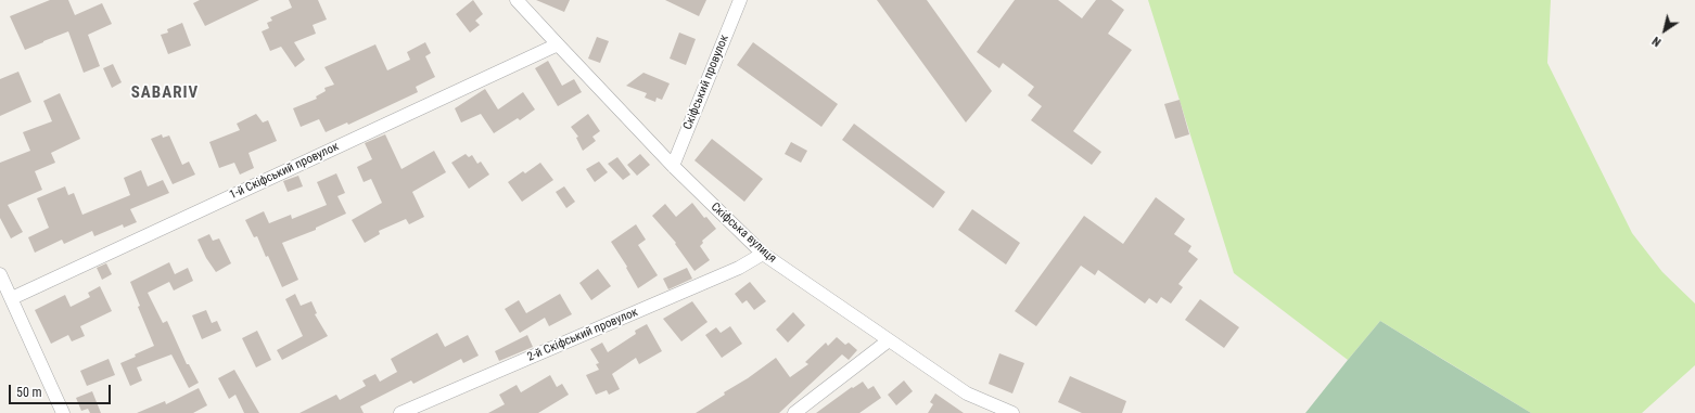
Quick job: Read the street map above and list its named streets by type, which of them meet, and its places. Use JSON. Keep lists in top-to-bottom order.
{
  "streets": {
    "street": [
      "Скіфський провулок",
      "1-й Скіфський провулок",
      "Скіфська вулиця",
      "2-й Скіфський провулок"
    ]
  },
  "crossings": [
    ["Скіфський провулок", "Скіфська вулиця"],
    ["1-й Скіфський провулок", "Скіфська вулиця"],
    ["Скіфська вулиця", "2-й Скіфський провулок"]
  ],
  "districts": ["SABARIV"],
  "scale_bar": "50 m",
  "north": "bottom left"
}
